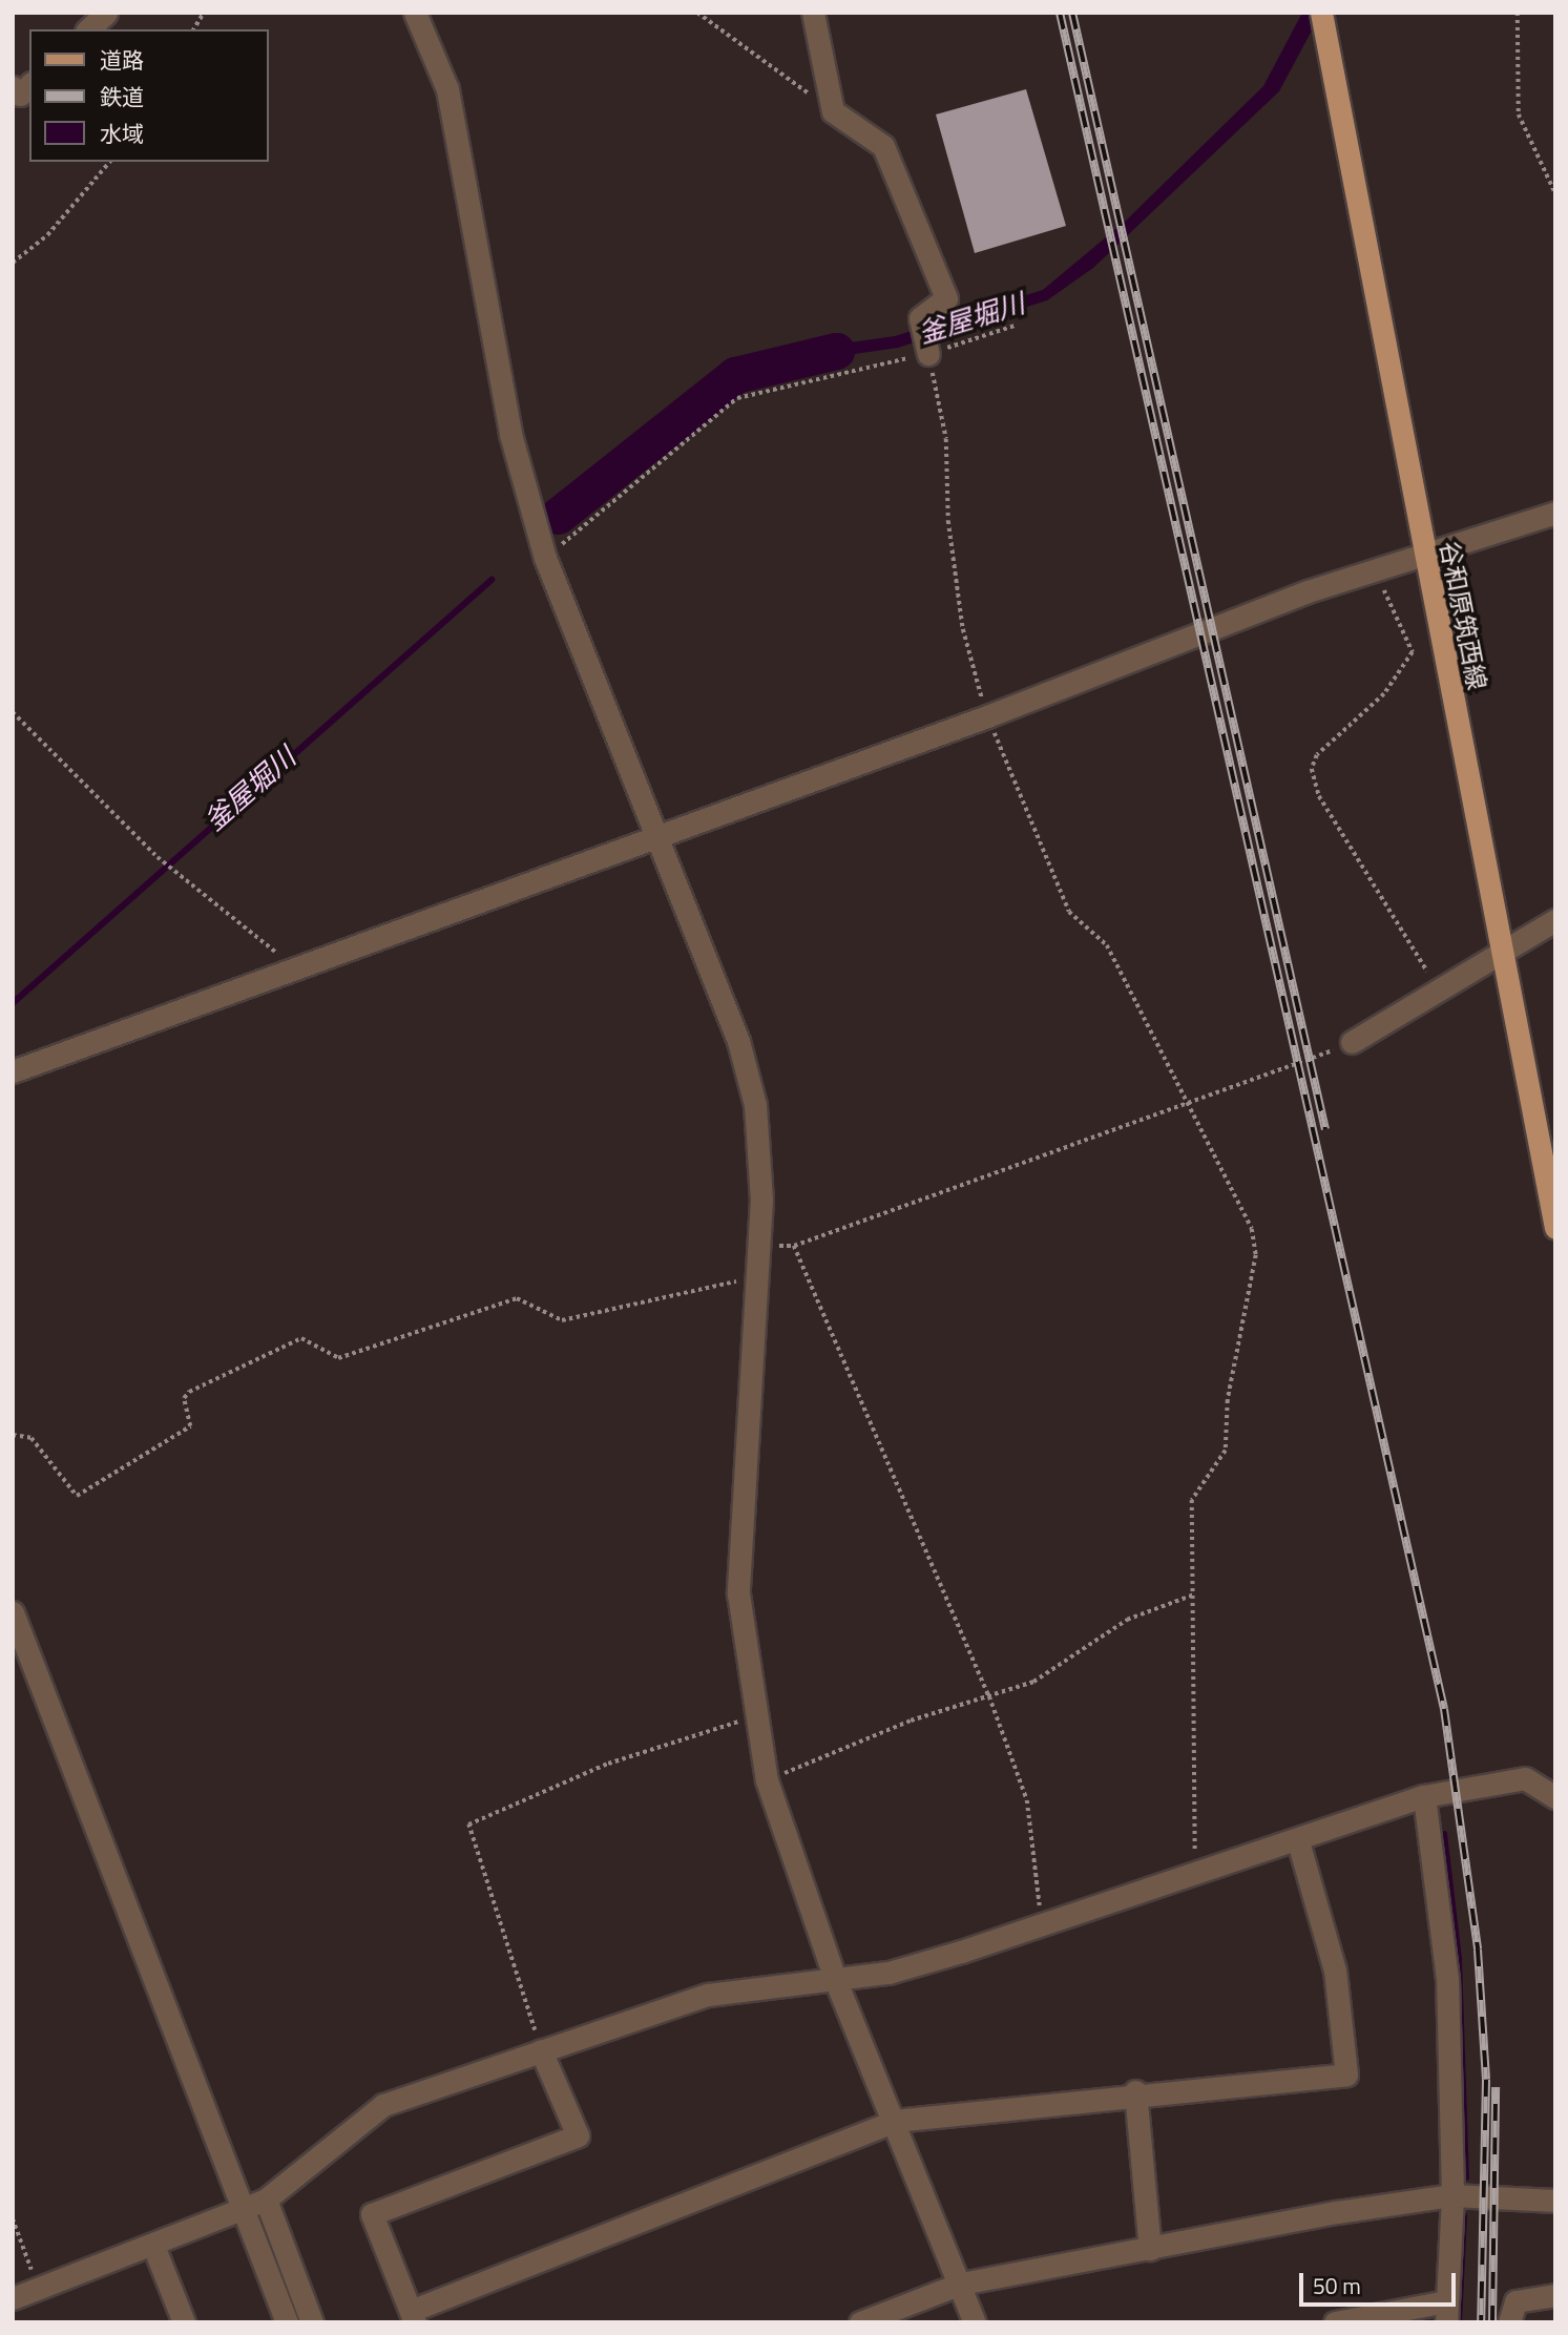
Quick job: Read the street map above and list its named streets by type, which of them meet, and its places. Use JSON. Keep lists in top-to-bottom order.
{
  "streets": {
    "main road": ["谷和原筑西線"]
  },
  "water": ["釜屋堀川"],
  "legend": ["道路", "鉄道", "水域"],
  "scale_bar": "50 m"
}
